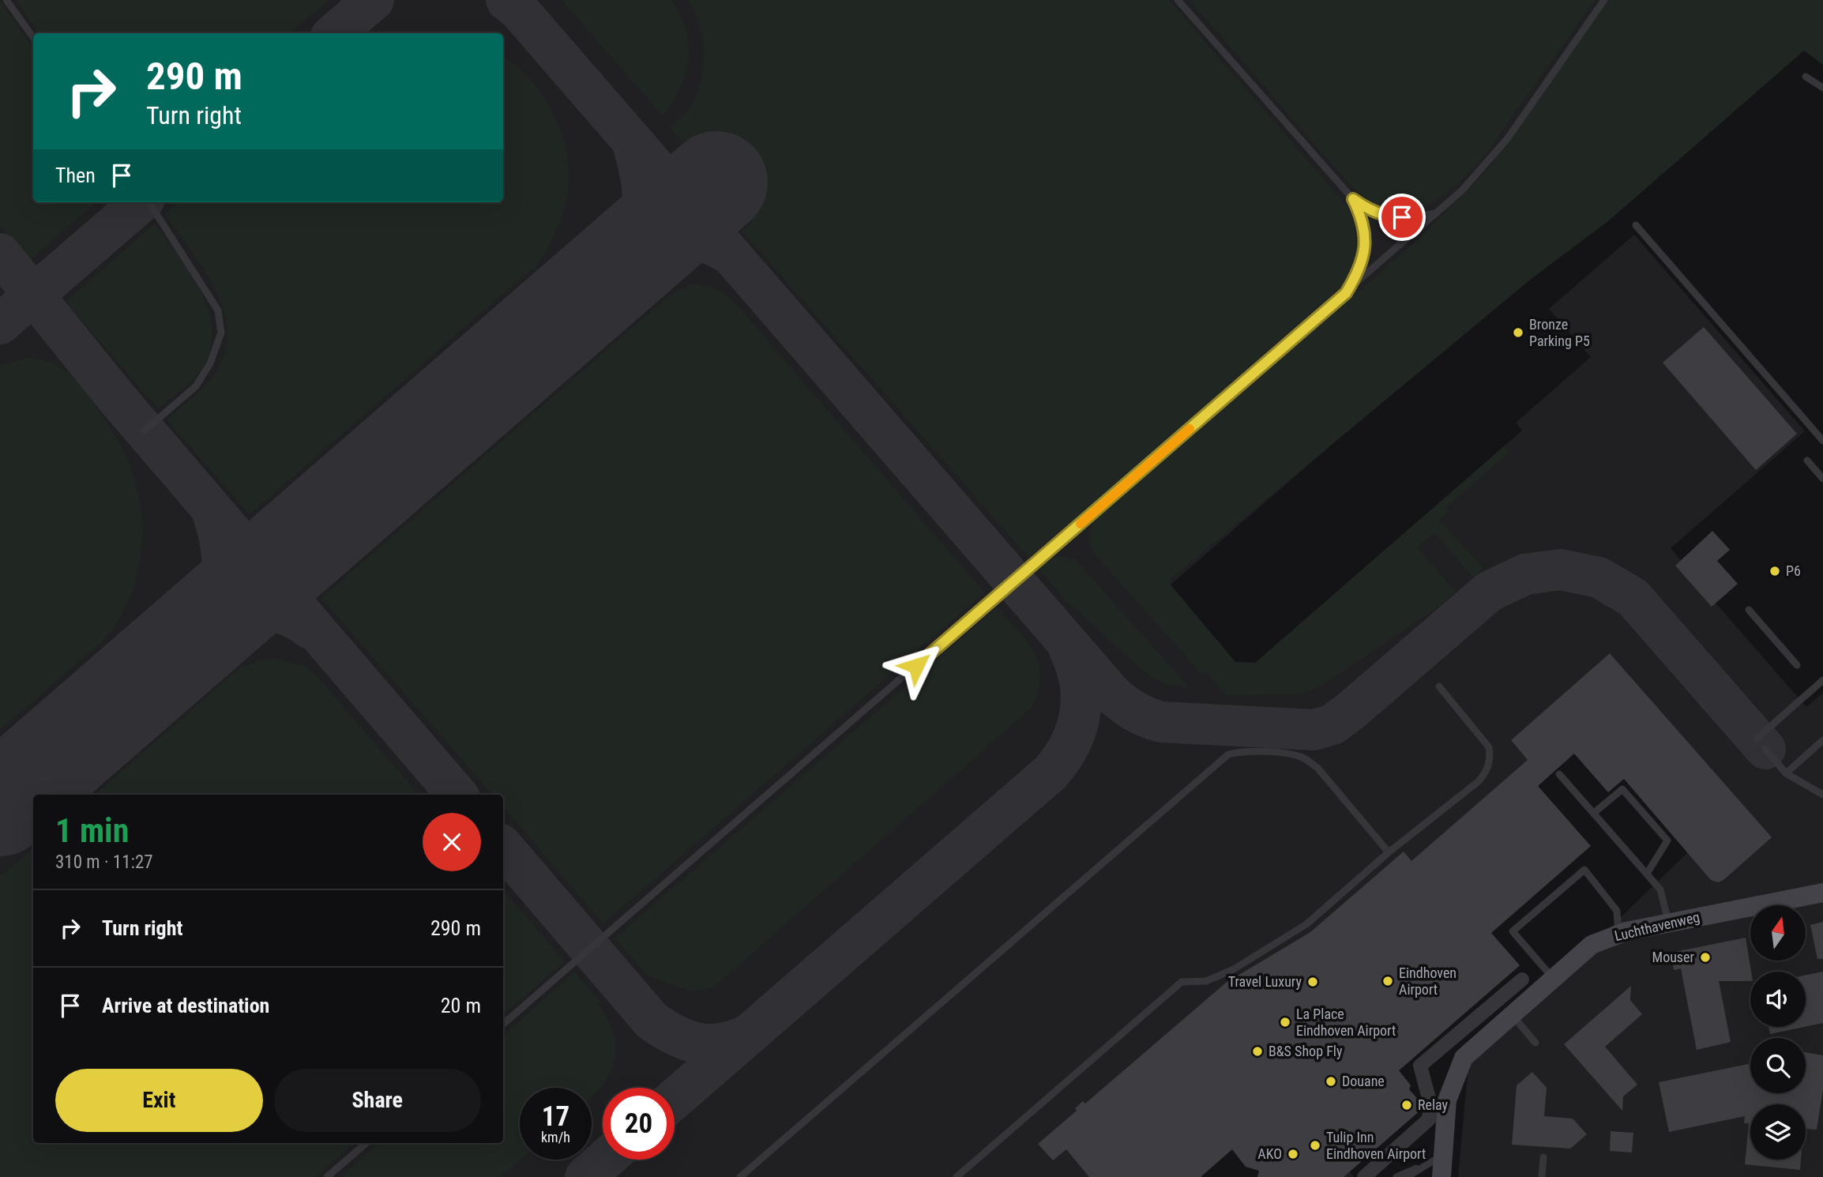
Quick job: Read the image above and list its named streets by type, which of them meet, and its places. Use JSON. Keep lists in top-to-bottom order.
{
  "streets": {
    "street": ["Luchthavenweg"]
  },
  "places": [
    "Bronze Parking P5",
    "P6",
    "Mouser",
    "Eindhoven Airport",
    "Travel Luxury",
    "La Place Eindhoven Airport",
    "B&S Shop Fly",
    "Douane",
    "Relay",
    "Tulip Inn Eindhoven Airport",
    "AKO"
  ],
  "north": "top",
  "page": {
    "turn": ["290 m", "Turn right"],
    "then": "Then",
    "heading": ["1 min", "310 m · 11:27"],
    "list": [
      {
        "name": "Turn right",
        "value": "290 m"
      },
      {
        "name": "Arrive at destination",
        "value": "20 m"
      }
    ],
    "buttons": ["Exit", "Share"],
    "speed": "17 km/h",
    "limit": "20"
  }
}
